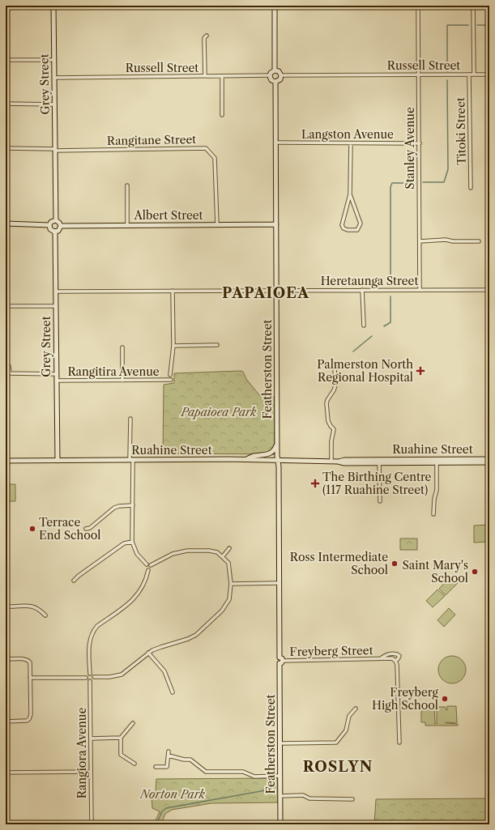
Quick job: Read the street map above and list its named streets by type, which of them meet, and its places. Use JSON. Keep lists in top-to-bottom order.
{
  "streets": {
    "main road": [
      "Grey Street",
      "Albert Street",
      "Featherston Street",
      "Ruahine Street"
    ],
    "street": [
      "Russell Street",
      "Titoki Street",
      "Langston Avenue",
      "Rangitane Street",
      "Stanley Avenue",
      "Heretaunga Street",
      "Rangitira Avenue",
      "Freyberg Street",
      "Rangiora Avenue"
    ]
  },
  "crossings": [
    ["Russell Street", "Grey Street"],
    ["Russell Street", "Titoki Street"],
    ["Russell Street", "Stanley Avenue"],
    ["Russell Street", "Featherston Street"],
    ["Grey Street", "Rangitane Street"],
    ["Grey Street", "Albert Street"],
    ["Grey Street", "Heretaunga Street"],
    ["Grey Street", "Rangitira Avenue"],
    ["Grey Street", "Ruahine Street"],
    ["Langston Avenue", "Stanley Avenue"],
    ["Langston Avenue", "Featherston Street"],
    ["Rangitane Street", "Albert Street"],
    ["Stanley Avenue", "Heretaunga Street"],
    ["Albert Street", "Featherston Street"],
    ["Heretaunga Street", "Featherston Street"],
    ["Featherston Street", "Ruahine Street"],
    ["Featherston Street", "Freyberg Street"]
  ],
  "districts": ["PAPAIOEA", "ROSLYN"],
  "parks": ["Papaioea Park", "Norton Park"],
  "places": {
    "health": ["Palmerston North Regional Hospital", "The Birthing Centre (117 Ruahine Street)"],
    "other": [
      "Terrace End School",
      "Ross Intermediate School",
      "Saint Mary's School",
      "Freyberg High School"
    ]
  }
}
